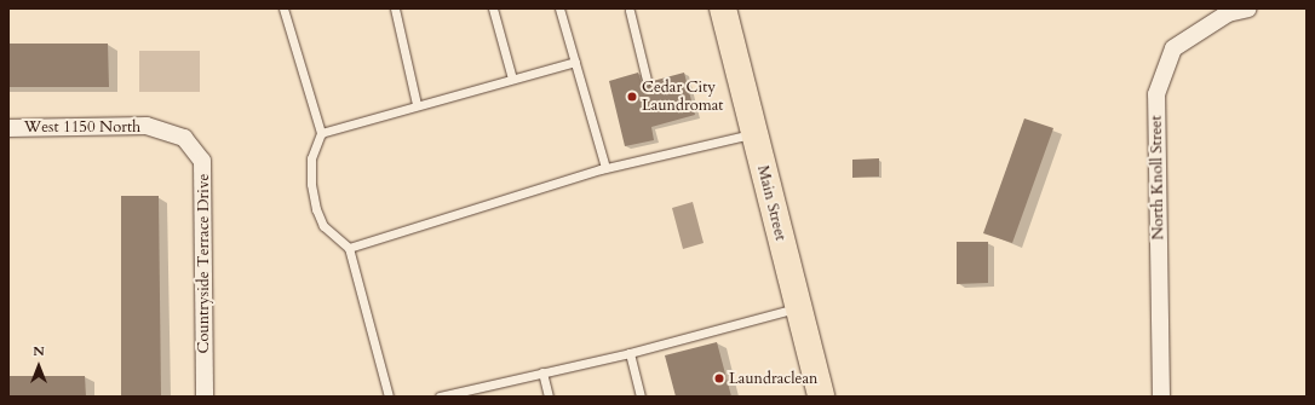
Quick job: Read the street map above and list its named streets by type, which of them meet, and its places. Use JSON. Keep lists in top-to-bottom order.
{
  "streets": {
    "main road": ["Main Street"],
    "street": ["West 1150 North", "North Knoll Street", "Countryside Terrace Drive"]
  },
  "crossings": [
    ["West 1150 North", "Countryside Terrace Drive"]
  ],
  "places": ["Cedar City Laundromat", "Laundraclean"],
  "north": "top"
}
